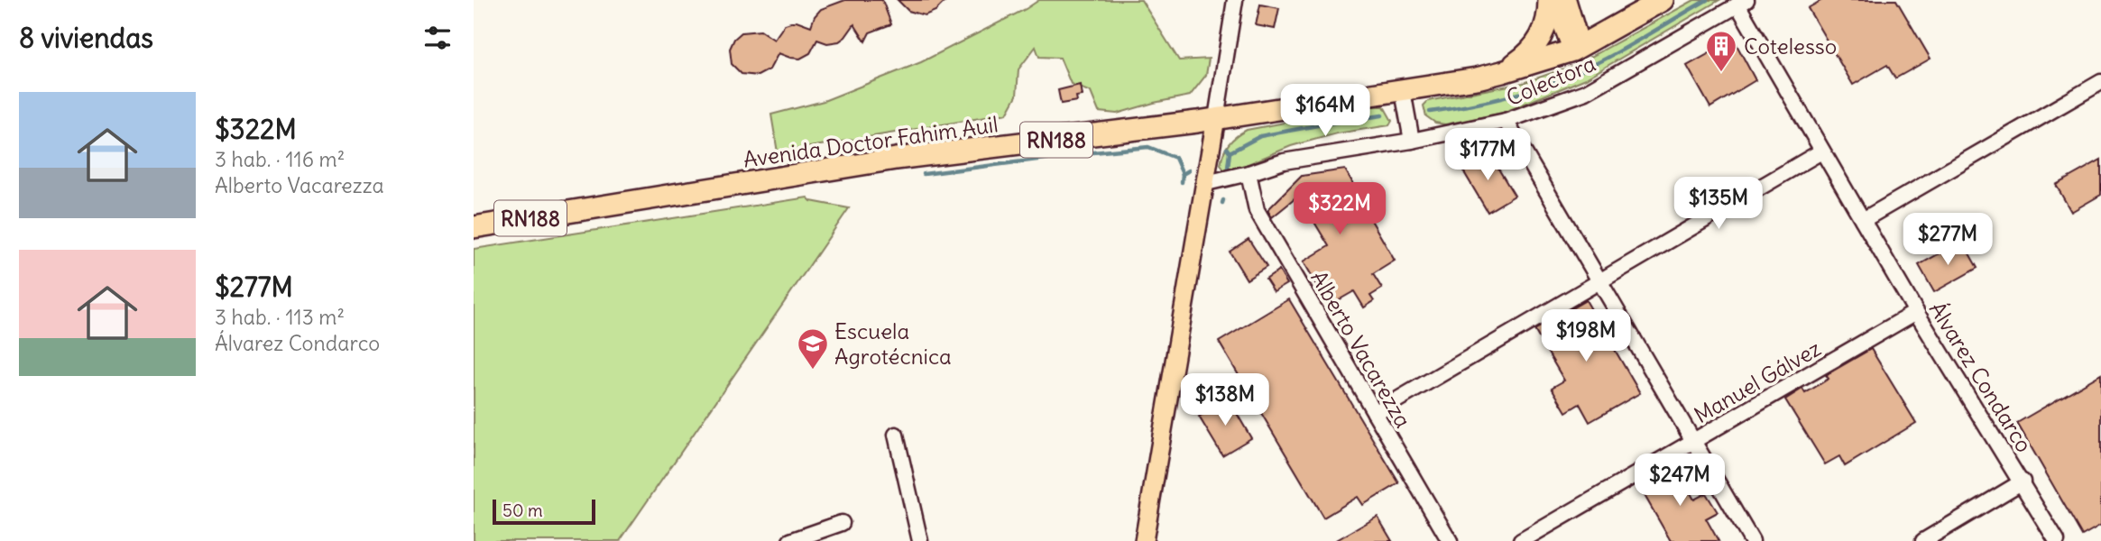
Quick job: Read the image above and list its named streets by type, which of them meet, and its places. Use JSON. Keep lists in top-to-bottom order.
{
  "streets": {
    "highway": ["RN188", "Avenida Doctor Fahim Auil"],
    "street": [
      "Colectora",
      "Alberto Vacarezza",
      "Álvarez Condarco",
      "Manuel Gálvez"
    ]
  },
  "crossings": [
    ["Colectora", "Alberto Vacarezza"],
    ["Colectora", "Álvarez Condarco"],
    ["RN188", "Avenida Doctor Fahim Auil"],
    ["Álvarez Condarco", "Manuel Gálvez"]
  ],
  "places": {
    "building": ["Cotelesso"],
    "school or university": ["Escuela Agrotécnica"]
  },
  "scale_bar": "50 m",
  "page": {
    "heading": "8 viviendas",
    "list": [
      {
        "name": "$322M",
        "note": "3 hab. · 116 m² · Alberto Vacarezza"
      },
      {
        "name": "$277M",
        "note": "3 hab. · 113 m² · Álvarez Condarco"
      }
    ],
    "price": [
      "$164M",
      "$177M",
      "$135M",
      "$322M",
      "$277M",
      "$198M",
      "$138M",
      "$247M"
    ],
    "scale": "50 m"
  }
}
